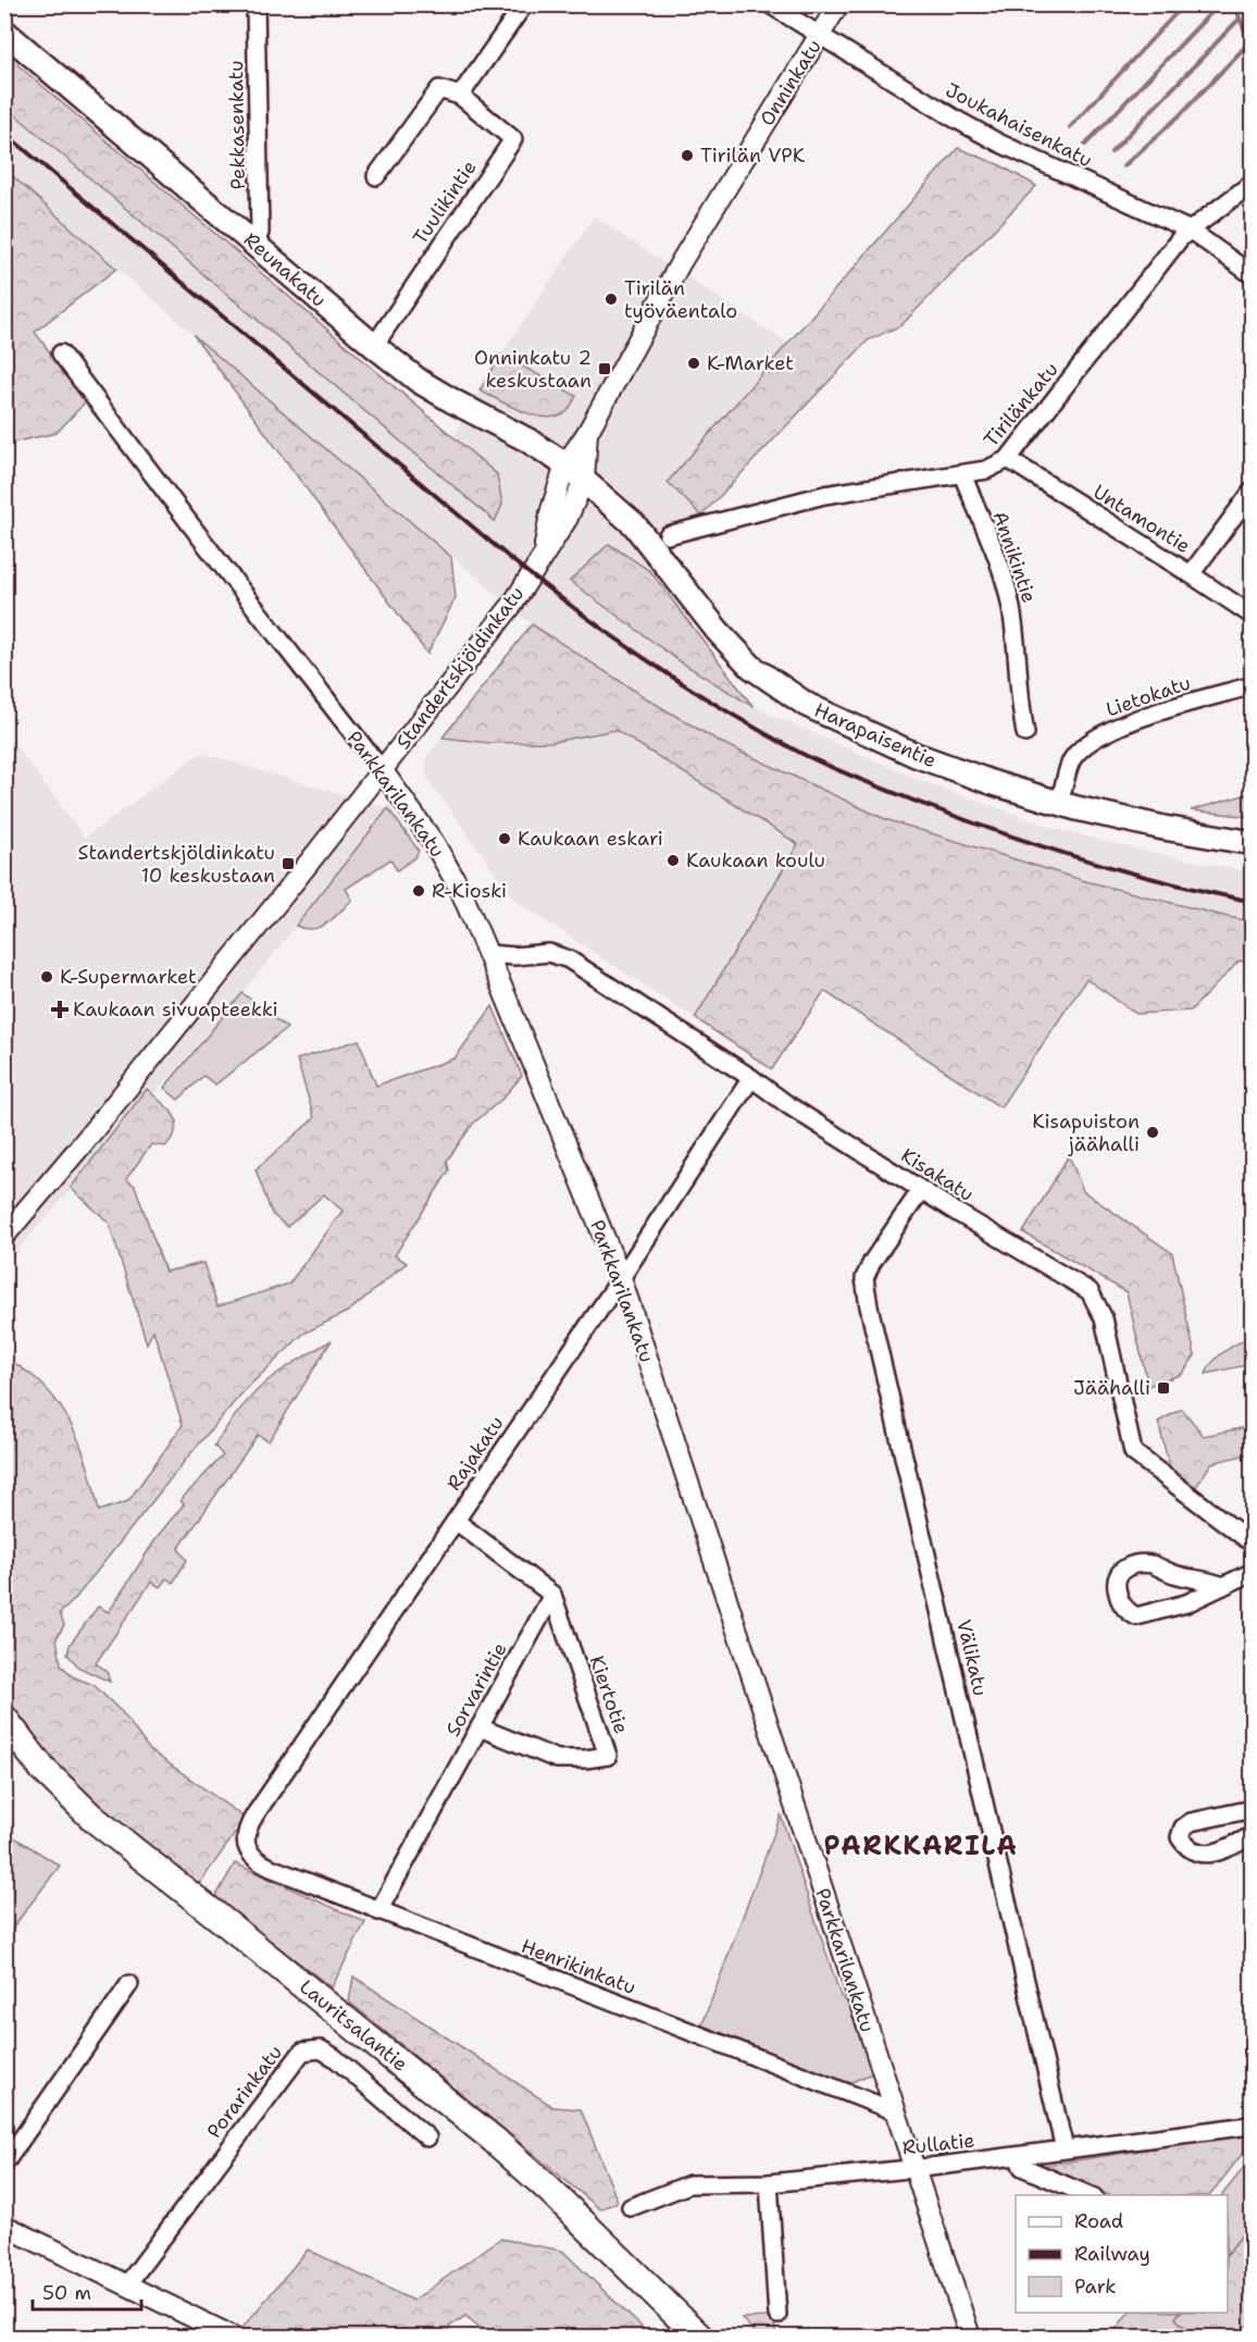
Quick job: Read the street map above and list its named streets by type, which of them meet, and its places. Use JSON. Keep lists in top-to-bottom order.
{
  "streets": {
    "main road": ["Reunakatu", "Harapaisentie", "Lauritsalantie"],
    "street": [
      "Onninkatu",
      "Pekkasenkatu",
      "Joukahaisenkatu",
      "Tuulikintie",
      "Tirilänkatu",
      "Untamontie",
      "Annikintie",
      "Standertskjöldinkatu",
      "Lietokatu",
      "Parkkarilankatu",
      "Kisakatu",
      "Rajakatu",
      "Välikatu",
      "Sorvarintie",
      "Kiertotie",
      "Henrikinkatu",
      "Porarinkatu",
      "Rullatie"
    ]
  },
  "crossings": [
    ["Onninkatu", "Joukahaisenkatu"],
    ["Onninkatu", "Reunakatu"],
    ["Onninkatu", "Standertskjöldinkatu"],
    ["Onninkatu", "Harapaisentie"],
    ["Pekkasenkatu", "Reunakatu"],
    ["Joukahaisenkatu", "Tirilänkatu"],
    ["Tuulikintie", "Reunakatu"],
    ["Reunakatu", "Standertskjöldinkatu"],
    ["Reunakatu", "Harapaisentie"],
    ["Tirilänkatu", "Untamontie"],
    ["Tirilänkatu", "Annikintie"],
    ["Standertskjöldinkatu", "Harapaisentie"],
    ["Standertskjöldinkatu", "Parkkarilankatu"],
    ["Lietokatu", "Harapaisentie"],
    ["Parkkarilankatu", "Kisakatu"],
    ["Parkkarilankatu", "Rajakatu"],
    ["Parkkarilankatu", "Henrikinkatu"],
    ["Parkkarilankatu", "Rullatie"],
    ["Kisakatu", "Rajakatu"],
    ["Kisakatu", "Välikatu"],
    ["Rajakatu", "Henrikinkatu"],
    ["Välikatu", "Rullatie"],
    ["Sorvarintie", "Kiertotie"],
    ["Sorvarintie", "Henrikinkatu"]
  ],
  "districts": ["PARKKARILA"],
  "places": {
    "other": [
      "Tirilän VPK",
      "Tirilän työväentalo",
      "K-Market",
      "Kaukaan eskari",
      "Kaukaan koulu",
      "R-Kioski",
      "K-Supermarket",
      "Kisapuiston jäähalli"
    ],
    "transit": ["Onninkatu 2 keskustaan", "Standertskjöldinkatu 10 keskustaan", "Jäähalli"],
    "health": ["Kaukaan sivuapteekki"]
  },
  "legend": ["Road", "Railway", "Park"],
  "scale_bar": "50 m"
}
